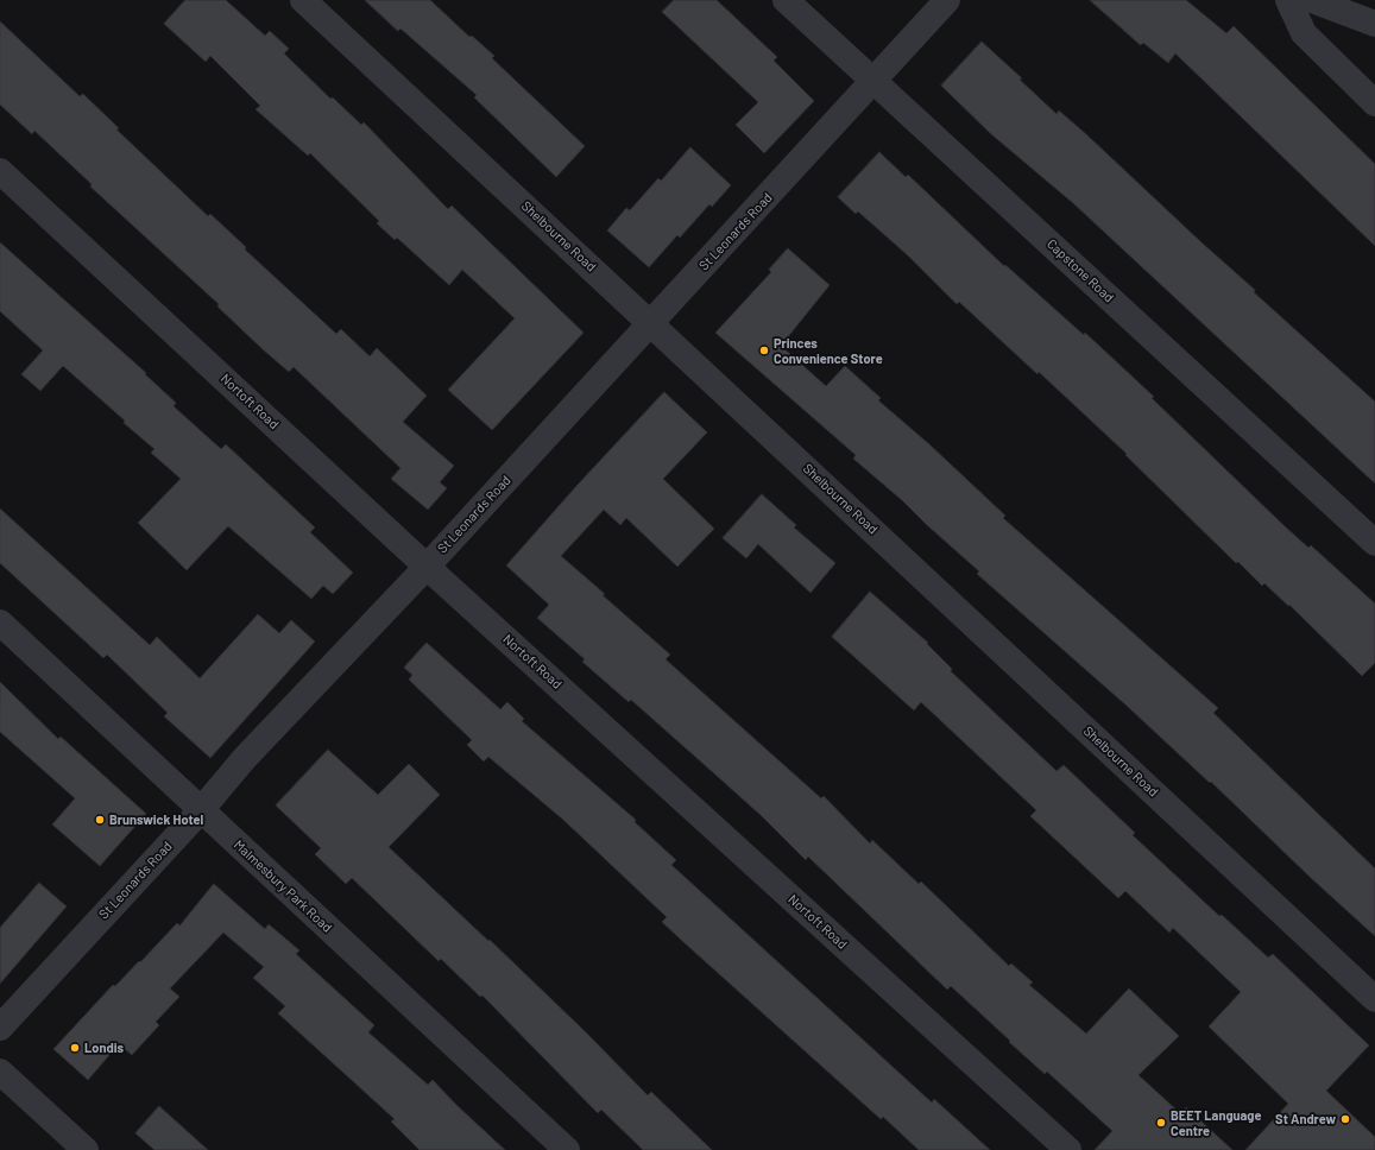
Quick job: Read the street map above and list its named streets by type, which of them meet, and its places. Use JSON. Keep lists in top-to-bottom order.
{
  "streets": {
    "street": [
      "St Leonards Road",
      "Shelbourne Road",
      "Capstone Road",
      "Nortoft Road",
      "Malmesbury Park Road"
    ]
  },
  "crossings": [
    ["St Leonards Road", "Shelbourne Road"],
    ["St Leonards Road", "Capstone Road"],
    ["St Leonards Road", "Nortoft Road"],
    ["St Leonards Road", "Malmesbury Park Road"]
  ],
  "places": [
    "Princes Convenience Store",
    "Brunswick Hotel",
    "Londis",
    "St Andrew",
    "BEET Language Centre"
  ]
}
